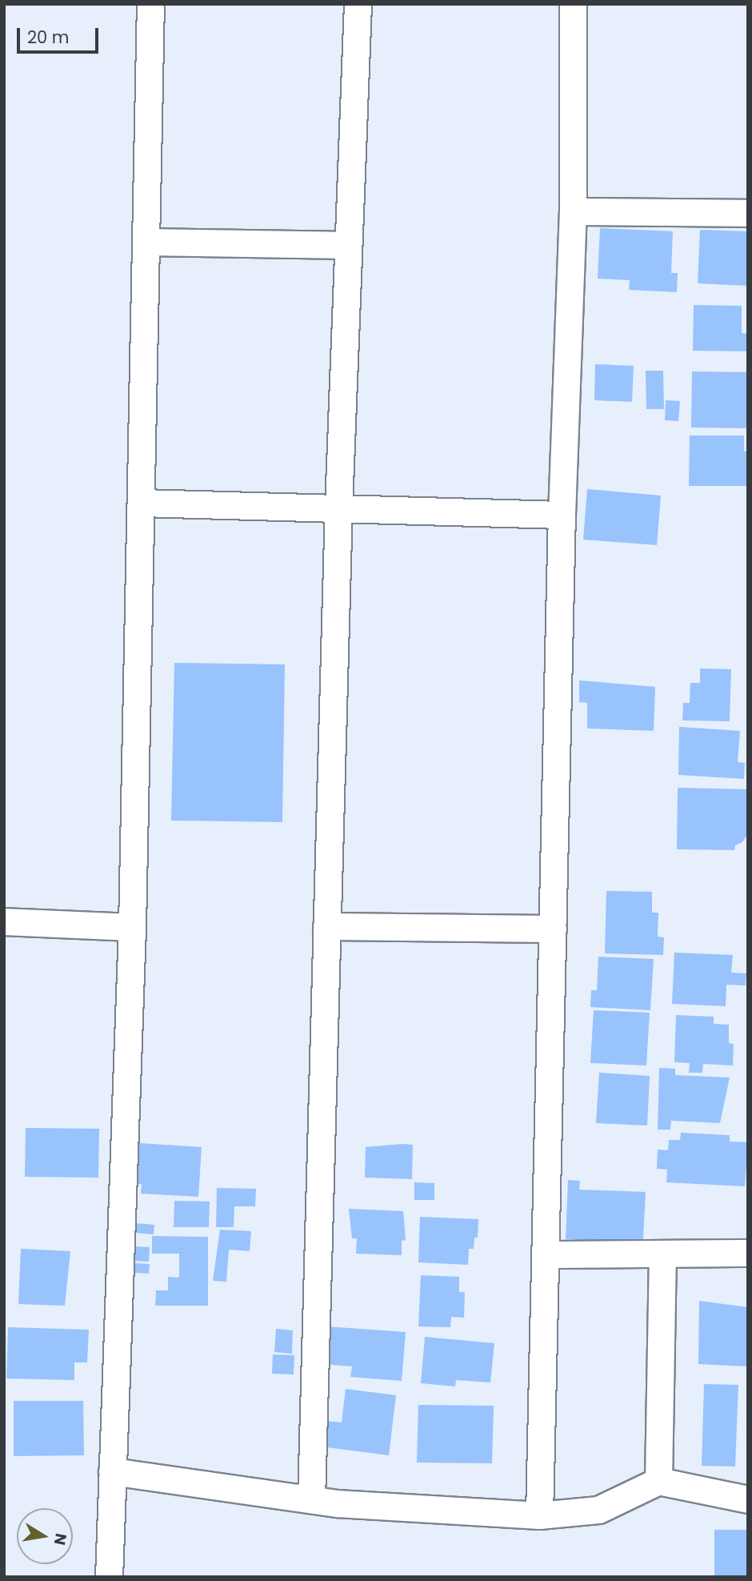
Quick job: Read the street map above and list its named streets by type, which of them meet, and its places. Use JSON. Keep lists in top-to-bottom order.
{
  "scale_bar": "20 m",
  "north": "right"
}
